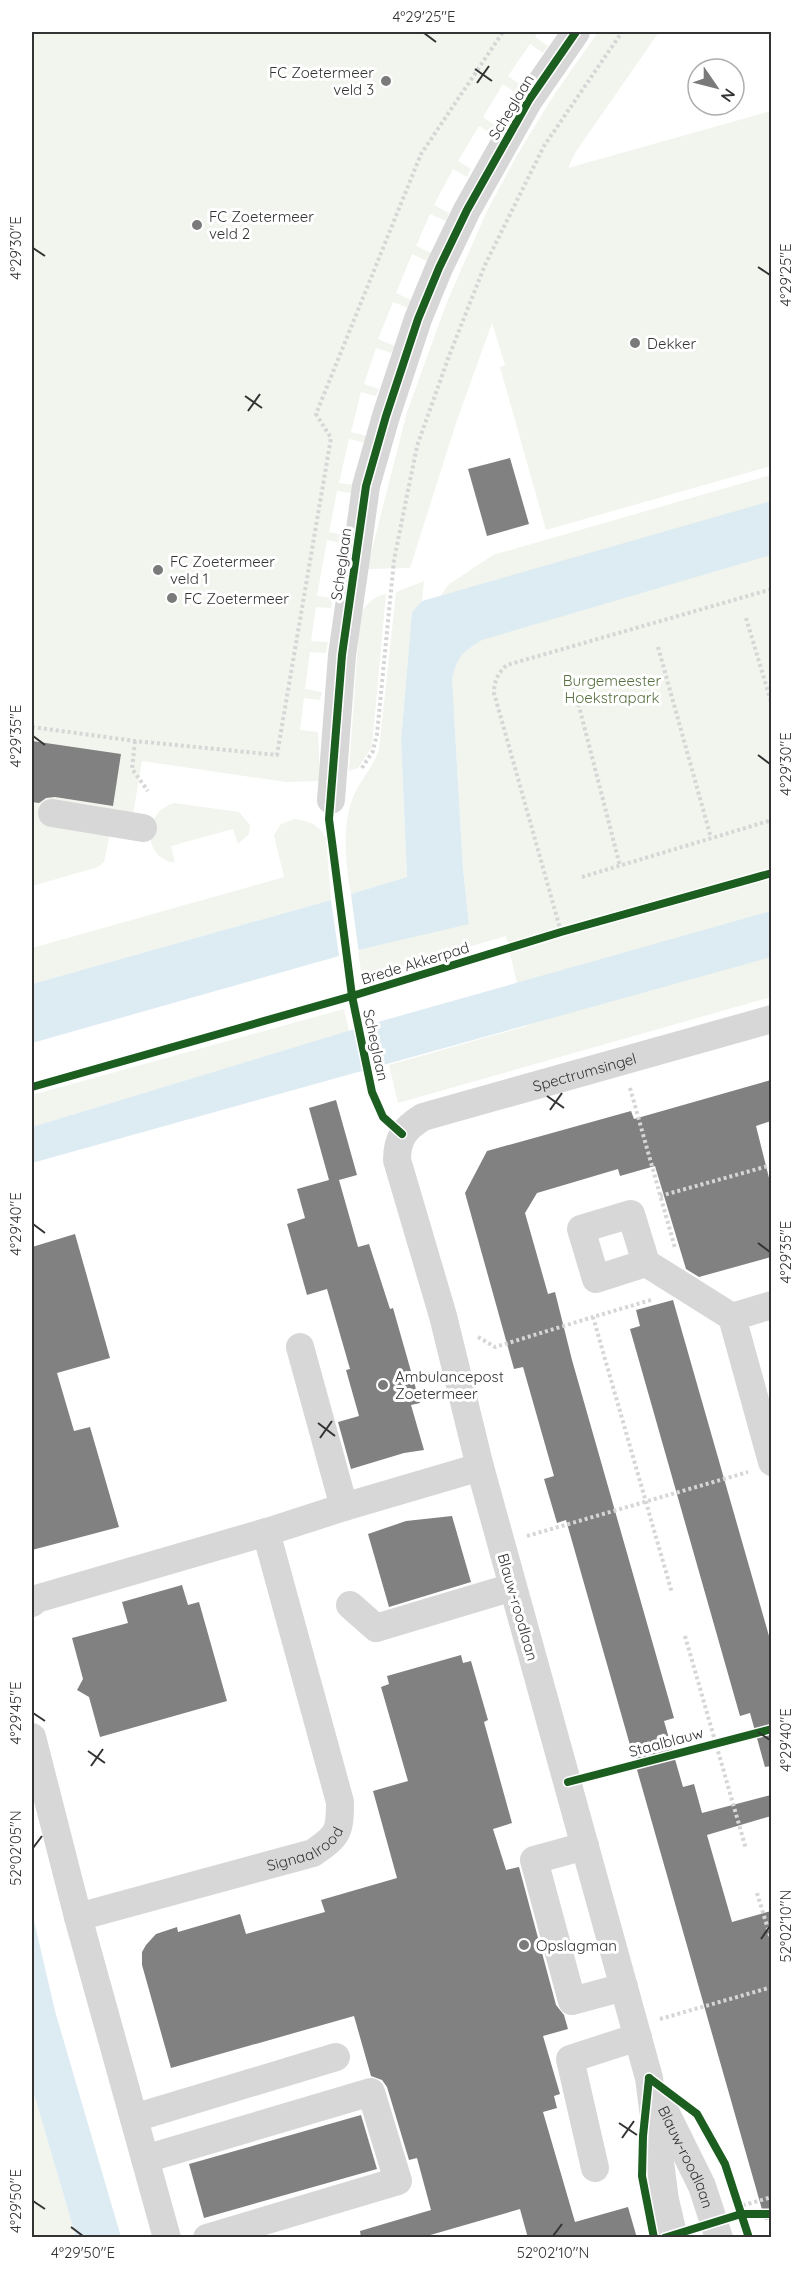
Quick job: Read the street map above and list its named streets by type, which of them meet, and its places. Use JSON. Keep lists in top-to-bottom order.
{
  "streets": {
    "street": [
      "Scheglaan",
      "Spectrumsingel",
      "Blauw-roodlaan",
      "Signaalrood"
    ],
    "cycle path": ["Brede Akkerpad", "Staalblauw"]
  },
  "crossings": [
    ["Spectrumsingel", "Blauw-roodlaan"]
  ],
  "parks": ["Burgemeester Hoekstrapark"],
  "places": [
    "FC Zoetermeer veld 3",
    "FC Zoetermeer veld 2",
    "Dekker",
    "FC Zoetermeer veld 1",
    "FC Zoetermeer",
    "Ambulancepost Zoetermeer",
    "Opslagman"
  ],
  "north": "bottom right",
  "coordinates": [
    "4°29'25\"E",
    "4°29'30\"E",
    "4°29'35\"E",
    "4°29'40\"E",
    "4°29'45\"E",
    "52°02'05\"N",
    "52°02'10\"N",
    "4°29'50\"E"
  ]
}
